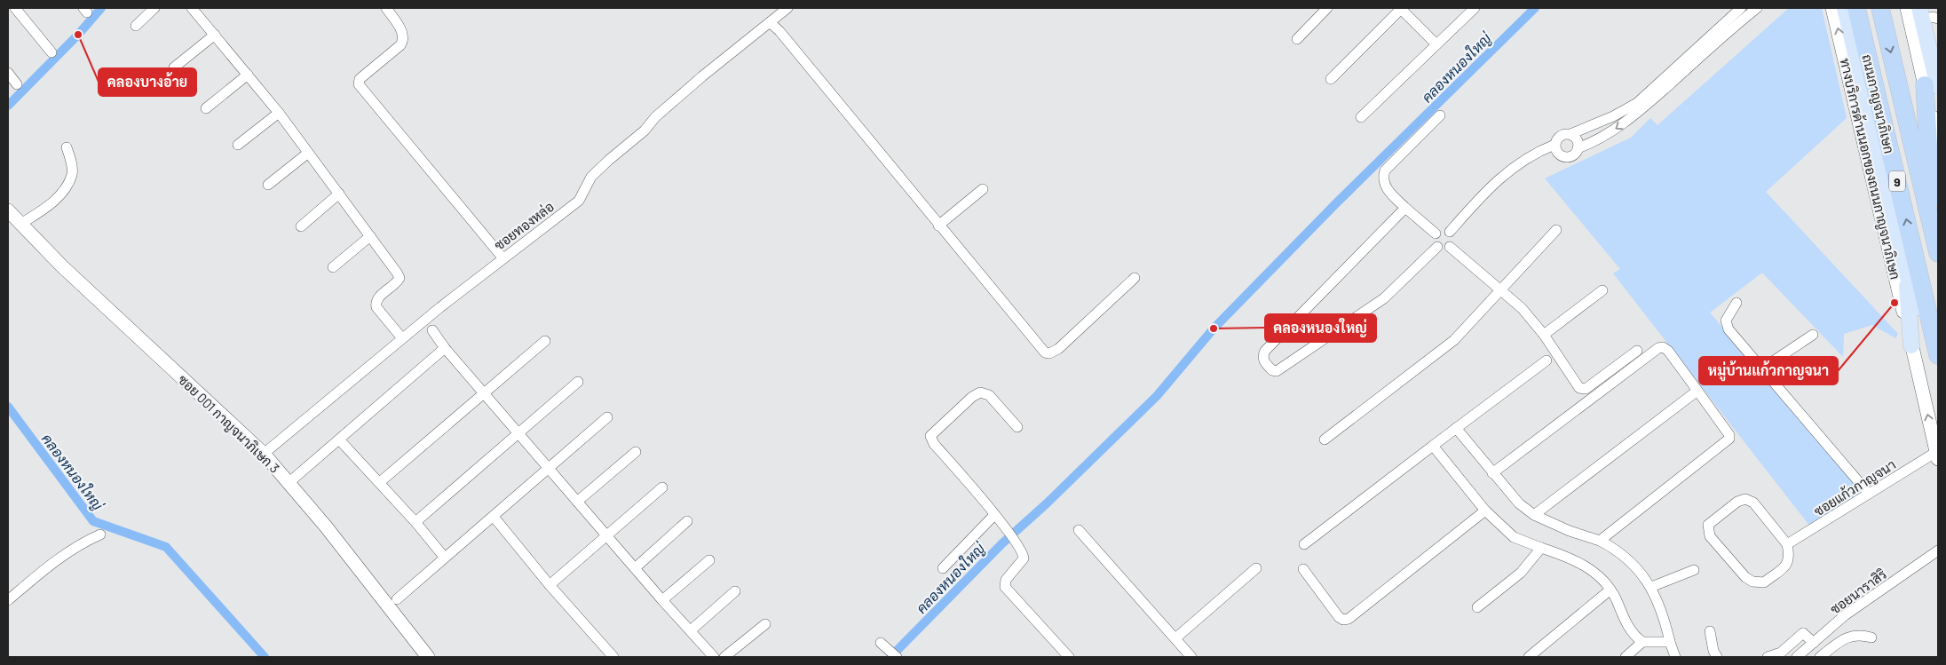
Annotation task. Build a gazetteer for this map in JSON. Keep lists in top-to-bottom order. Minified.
{"streets":{"highway":["ถนนกาญจนาภิเษก","9"],"street":["ทางบริการด้านนอกของถนนกาญจนาภิเษก","ซอยทองหล่อ","ซอย 001 กาญจนาภิเษก 3","ซอยแก้วกาญจนา","ซอยนาราสิริ"]},"crossings":[["ทางบริการด้านนอกของถนนกาญจนาภิเษก","ซอยแก้วกาญจนา"],["ซอยทองหล่อ","ซอย 001 กาญจนาภิเษก 3"]],"water":["คลองหนองใหญ่"],"places":["คลองบางอ้าย","หมู่บ้านแก้วกาญจนา","คลองหนองใหญ่"]}
